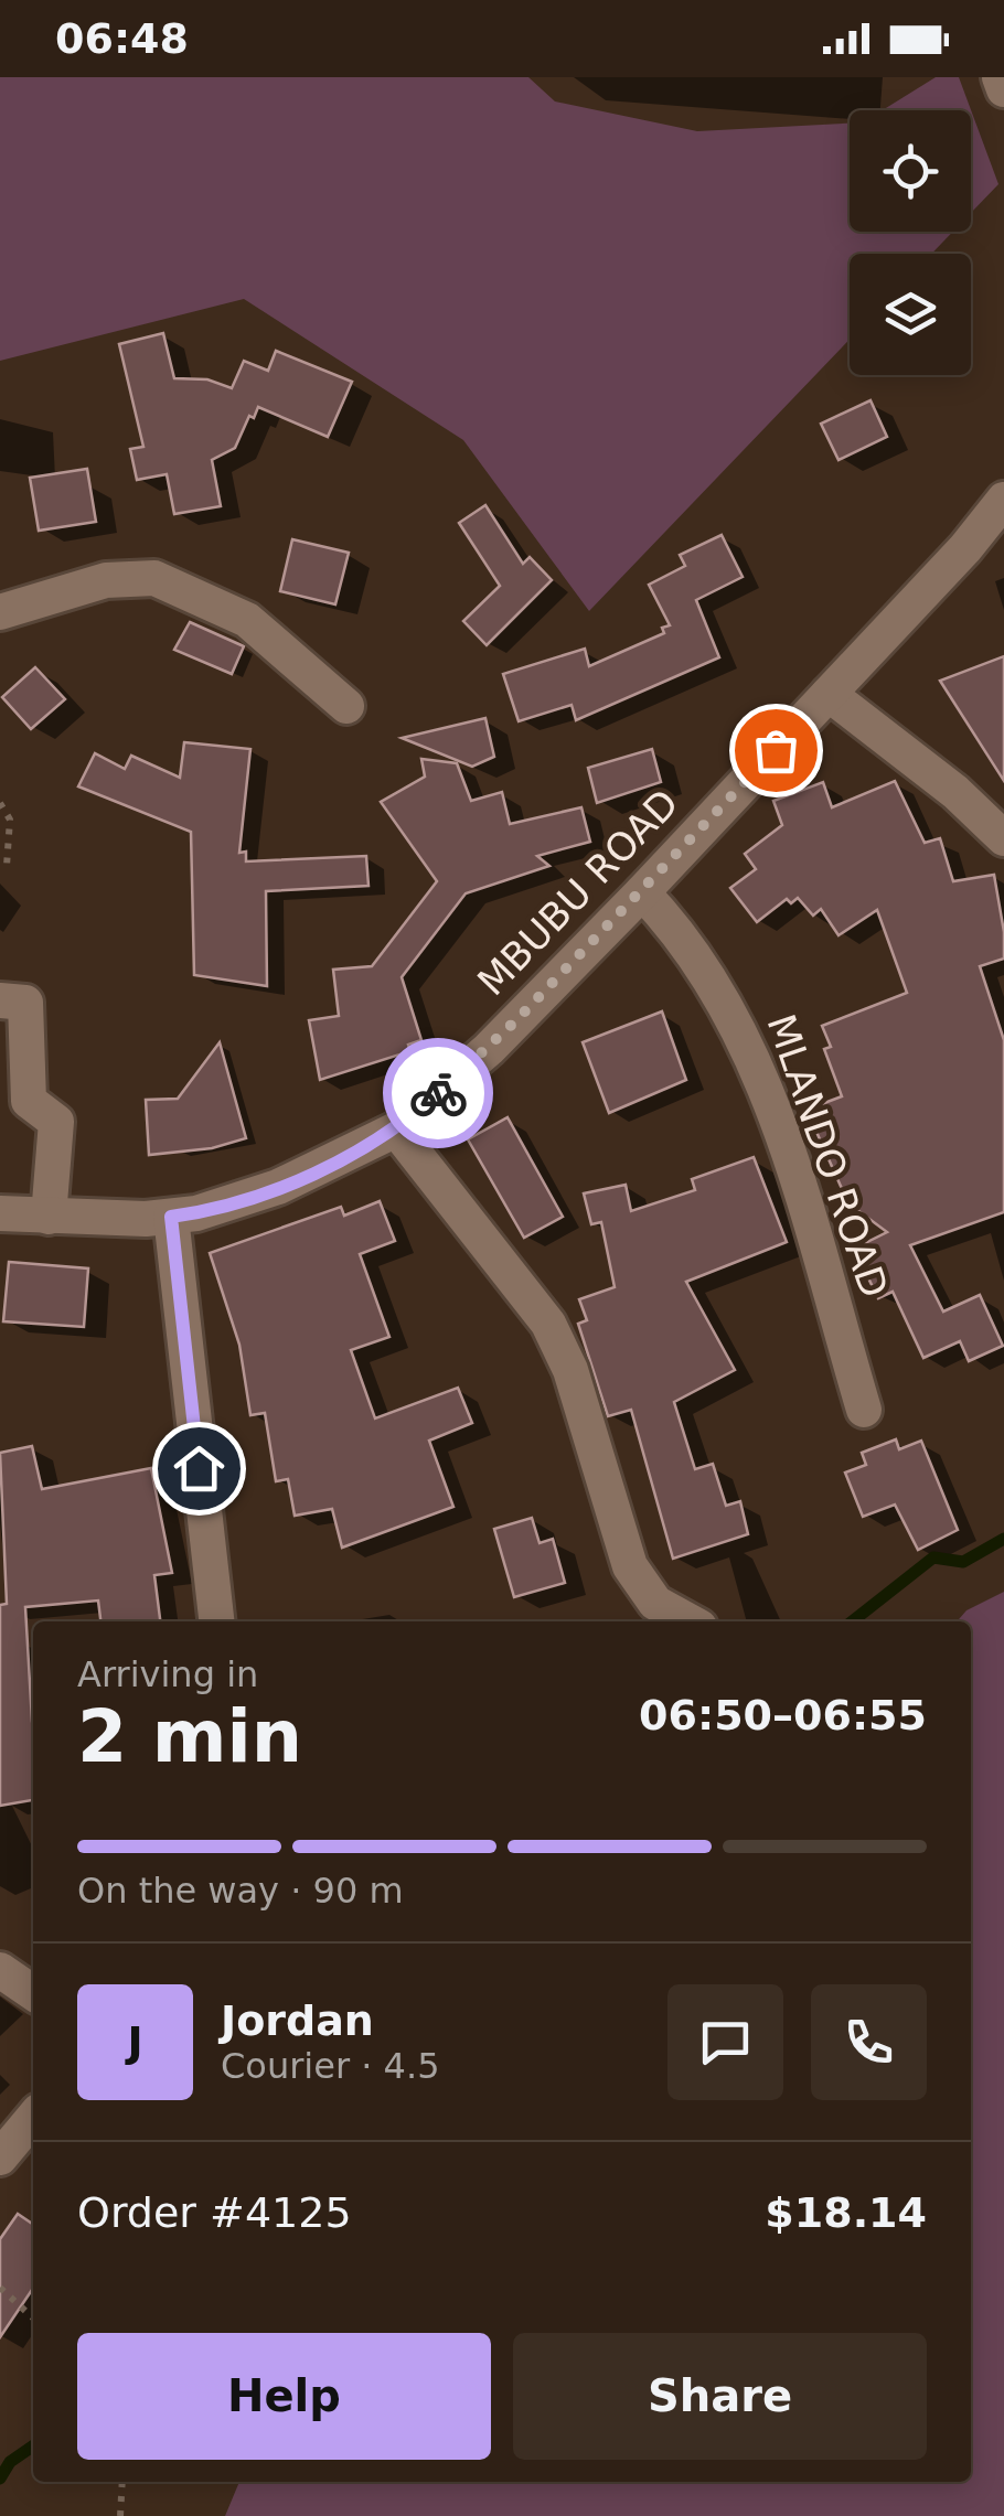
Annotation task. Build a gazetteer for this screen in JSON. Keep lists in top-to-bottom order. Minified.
{"streets":{"street":["MBUBU ROAD","MLANDO ROAD"]},"crossings":[["MBUBU ROAD","MLANDO ROAD"]],"page":{"status":"06:48","heading":["2 min","Arriving in","06:50–06:55"],"panel":["Jordan","Courier · 4.5","Order #4125","$18.14"],"bar":"On the way · 90 m","round":"J","buttons":["Help","Share"]}}
